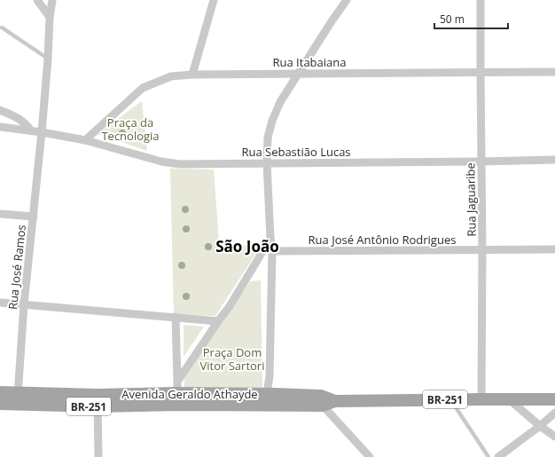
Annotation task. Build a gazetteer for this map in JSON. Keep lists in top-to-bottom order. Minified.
{"streets":{"main road":["Avenida Geraldo Athayde","BR-251"],"street":["Rua Itabaiana","Rua Sebastião Lucas","Rua Jaguaribe","Rua José Antônio Rodrigues","Rua José Ramos"]},"crossings":[["Rua Itabaiana","Rua Sebastião Lucas"],["Rua Itabaiana","Rua Jaguaribe"],["Rua Sebastião Lucas","Rua Jaguaribe"],["Rua Sebastião Lucas","Rua José Ramos"],["Rua Jaguaribe","Rua José Antônio Rodrigues"],["Rua Jaguaribe","Avenida Geraldo Athayde"],["Rua José Ramos","Avenida Geraldo Athayde"]],"districts":["São João"],"parks":["Praça da Tecnologia","Praça Dom Vitor Sartori"],"scale_bar":"50 m"}
